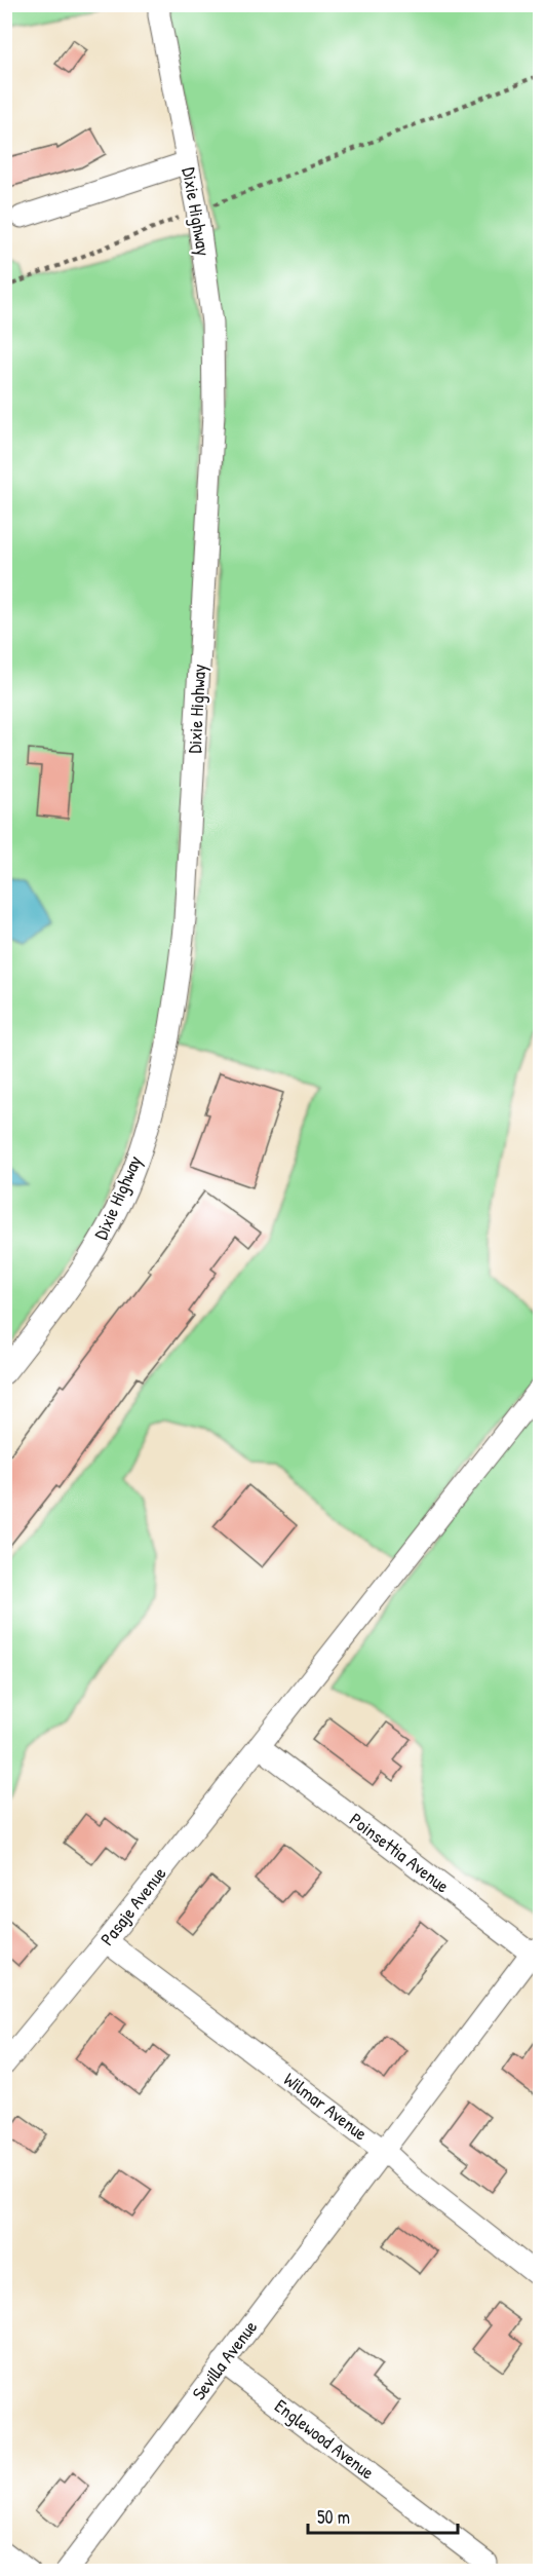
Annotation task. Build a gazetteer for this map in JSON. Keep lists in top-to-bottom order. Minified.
{"streets":{"street":["Dixie Highway","Poinsettia Avenue","Pasaje Avenue","Wilmar Avenue","Sevilla Avenue","Englewood Avenue"]},"crossings":[["Poinsettia Avenue","Pasaje Avenue"],["Pasaje Avenue","Wilmar Avenue"],["Wilmar Avenue","Sevilla Avenue"],["Sevilla Avenue","Englewood Avenue"]],"scale_bar":"50 m"}
